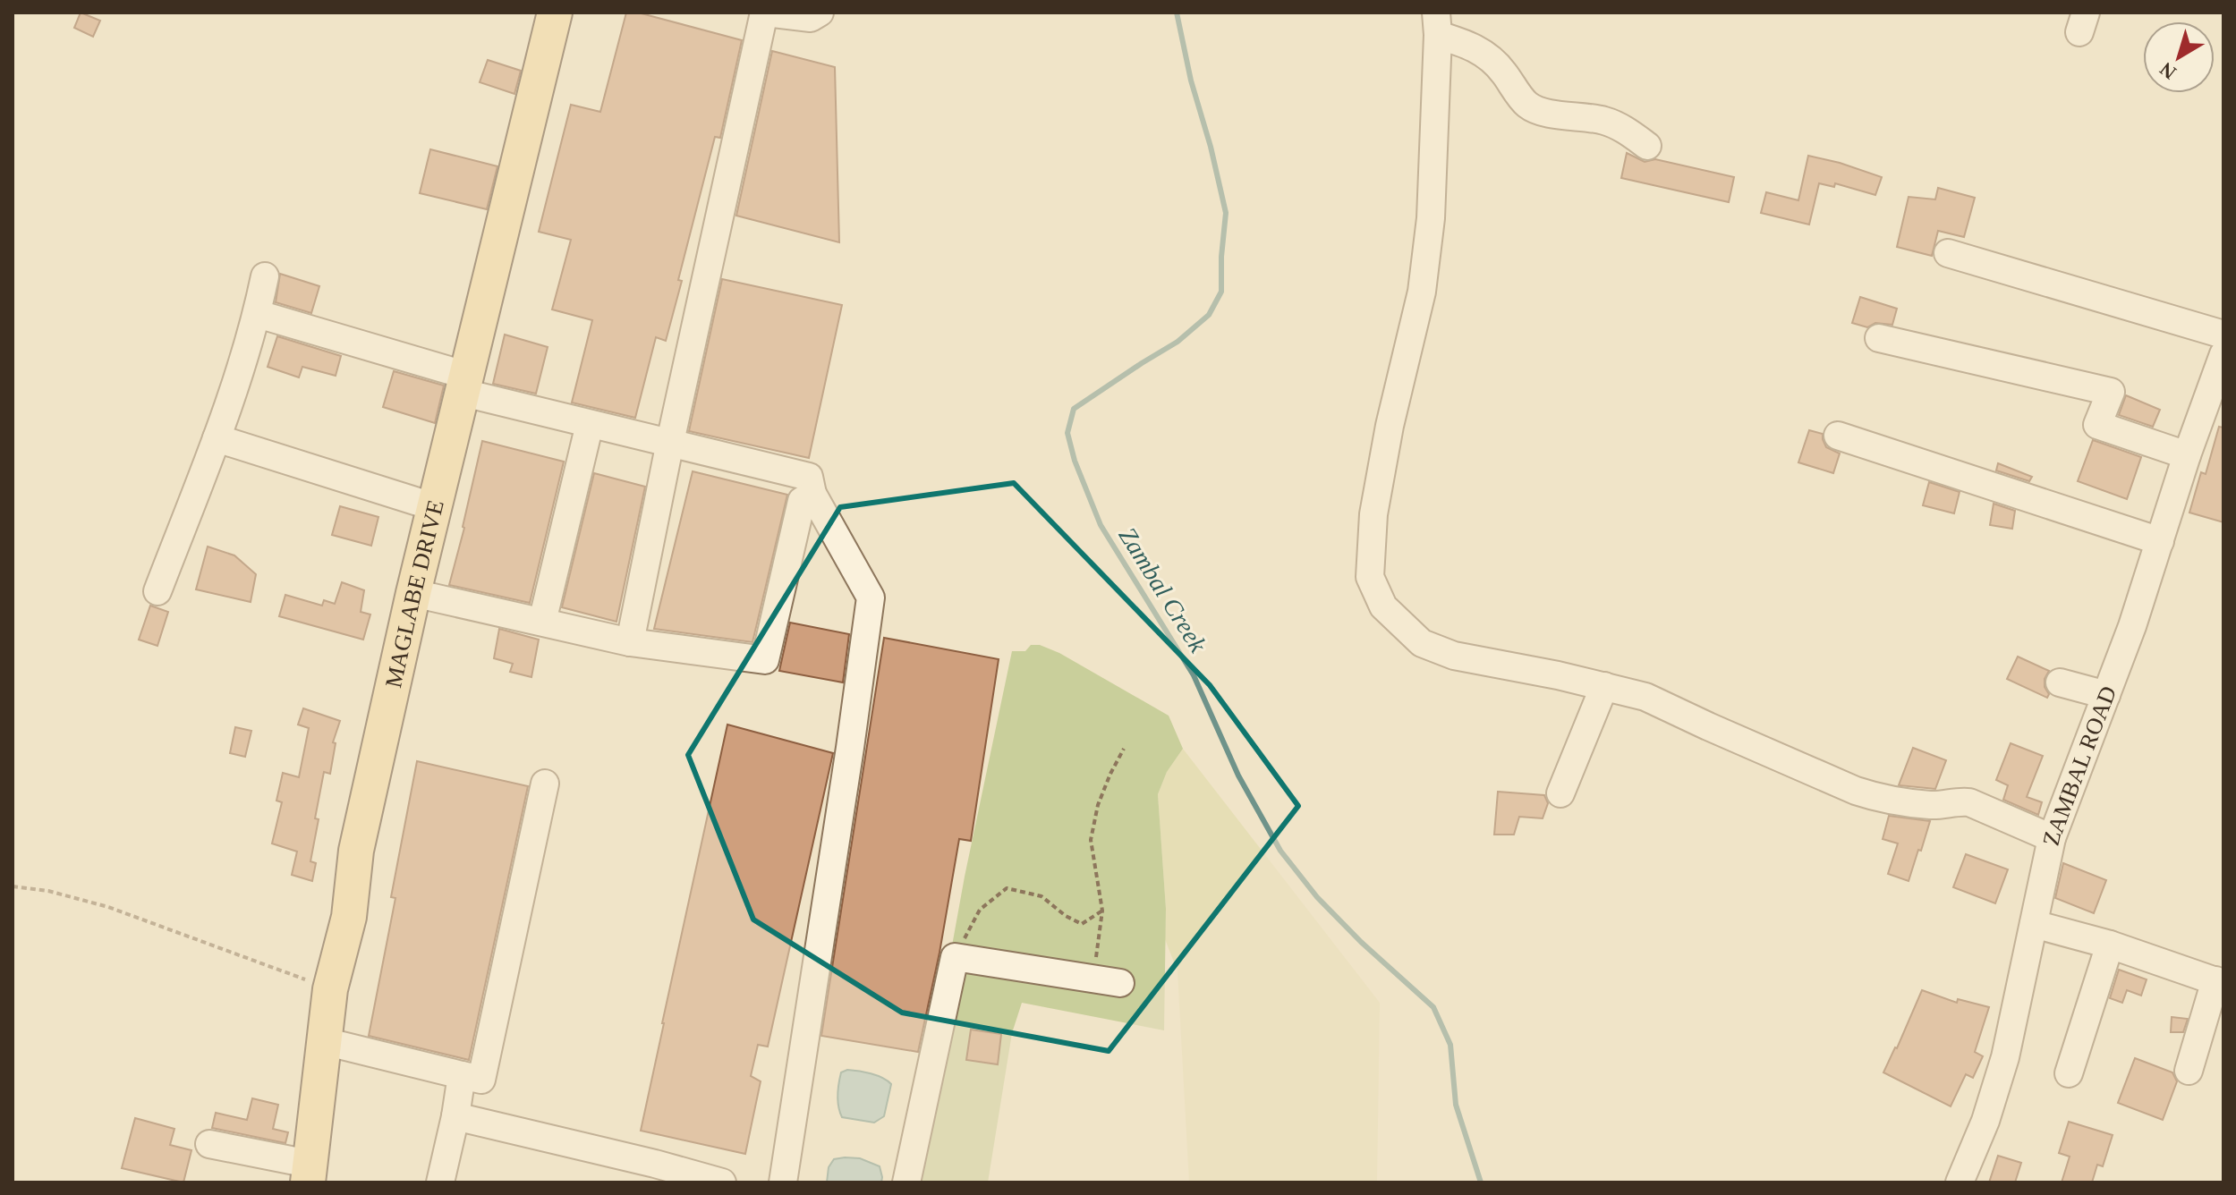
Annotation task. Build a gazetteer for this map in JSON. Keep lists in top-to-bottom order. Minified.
{"streets":{"main road":["MAGLABE DRIVE"],"street":["ZAMBAL ROAD"]},"water":["Zambal Creek"],"north":"bottom left"}
